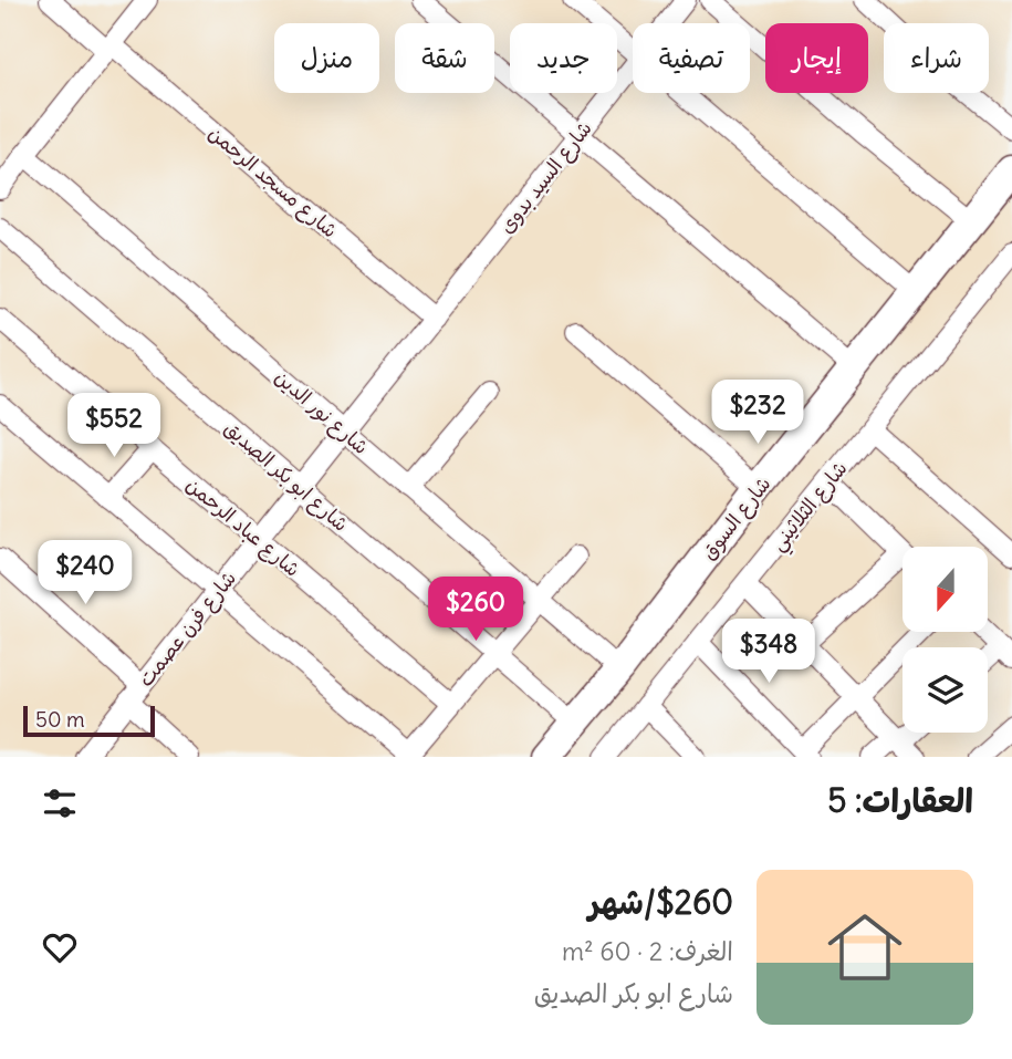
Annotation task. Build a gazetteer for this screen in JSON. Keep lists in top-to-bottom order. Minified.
{"streets":{"street":["شارع السيد بدوى","شارع مسجد الرحمن","شارع نور الدين","شارع ابو بكر الصديق","شارع الثلاثيني","شارع السوق","شارع عباد الرحمن","شارع فرن عصمت"]},"crossings":[["شارع السيد بدوى","شارع مسجد الرحمن"],["شارع السيد بدوى","شارع فرن عصمت"],["شارع مسجد الرحمن","شارع فرن عصمت"],["شارع نور الدين","شارع السوق"],["شارع نور الدين","شارع فرن عصمت"],["شارع ابو بكر الصديق","شارع السوق"],["شارع ابو بكر الصديق","شارع فرن عصمت"],["شارع عباد الرحمن","شارع فرن عصمت"]],"scale_bar":"50 m","north":"bottom","page":{"chip":["شراء","إيجار","تصفية","جديد","شقة","منزل"],"price":["$232","$552","$240","$260","$348"],"scale":"50 m","heading":"العقارات: 5","list":[{"name":"$260/شهر","note":"الغرف: 2 · 60 m² · شارع ابو بكر الصديق"}]}}
